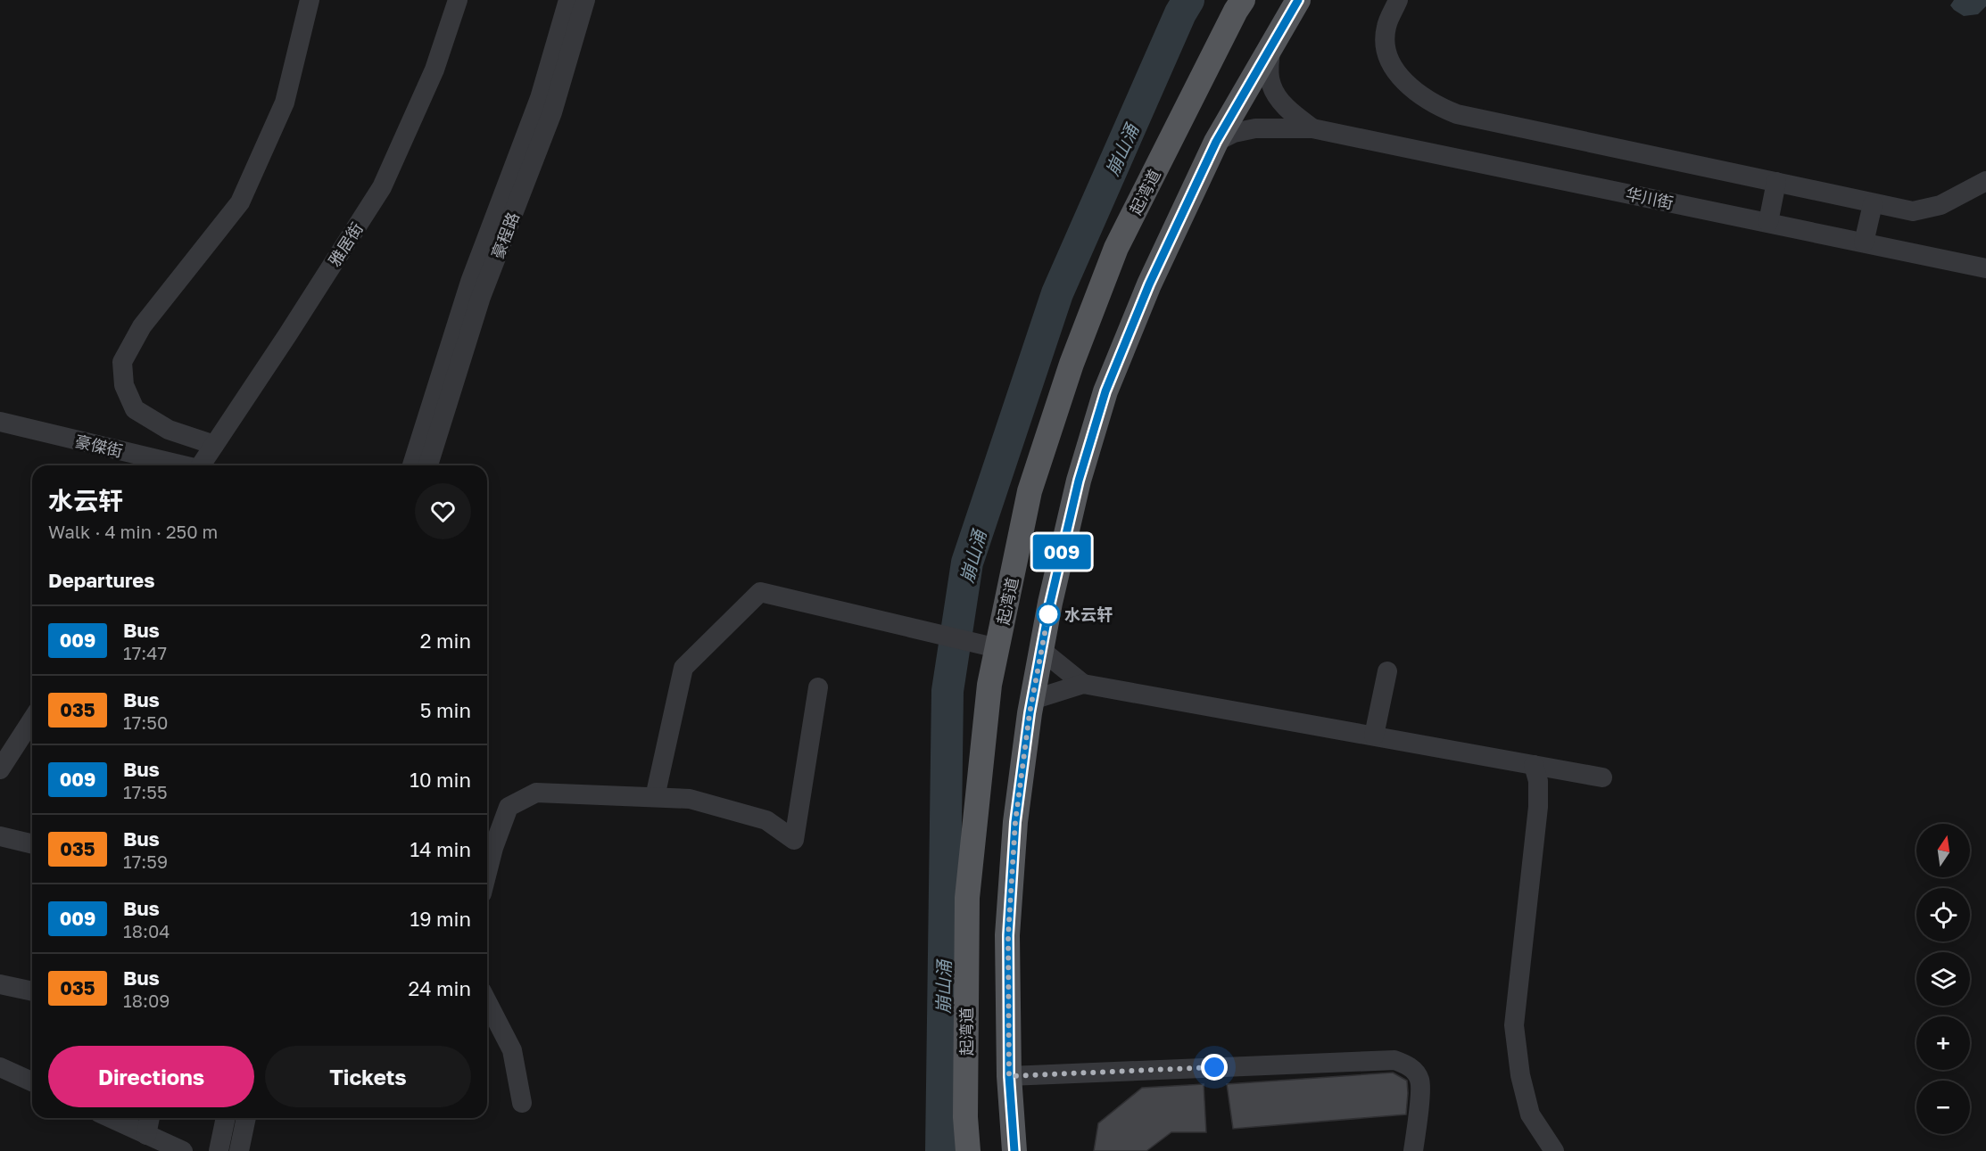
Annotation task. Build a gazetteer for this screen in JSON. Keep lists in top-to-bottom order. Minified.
{"streets":{"main road":["起湾道"],"street":["华川街","豪程路","雅居街","豪傑街"]},"water":["崩山涌"],"places":["水云轩"],"lines":["bus line 009"],"north":"top","page":{"on_map":"009","heading":[["水云轩","Walk · 4 min · 250 m"],"Departures"],"list":[{"mark":"009","name":"Bus","note":"17:47","value":"2 min"},{"mark":"035","name":"Bus","note":"17:50","value":"5 min"},{"mark":"009","name":"Bus","note":"17:55","value":"10 min"},{"mark":"035","name":"Bus","note":"17:59","value":"14 min"},{"mark":"009","name":"Bus","note":"18:04","value":"19 min"},{"mark":"035","name":"Bus","note":"18:09","value":"24 min"}],"map_buttons":["+","−"],"buttons":["Directions","Tickets"]}}
